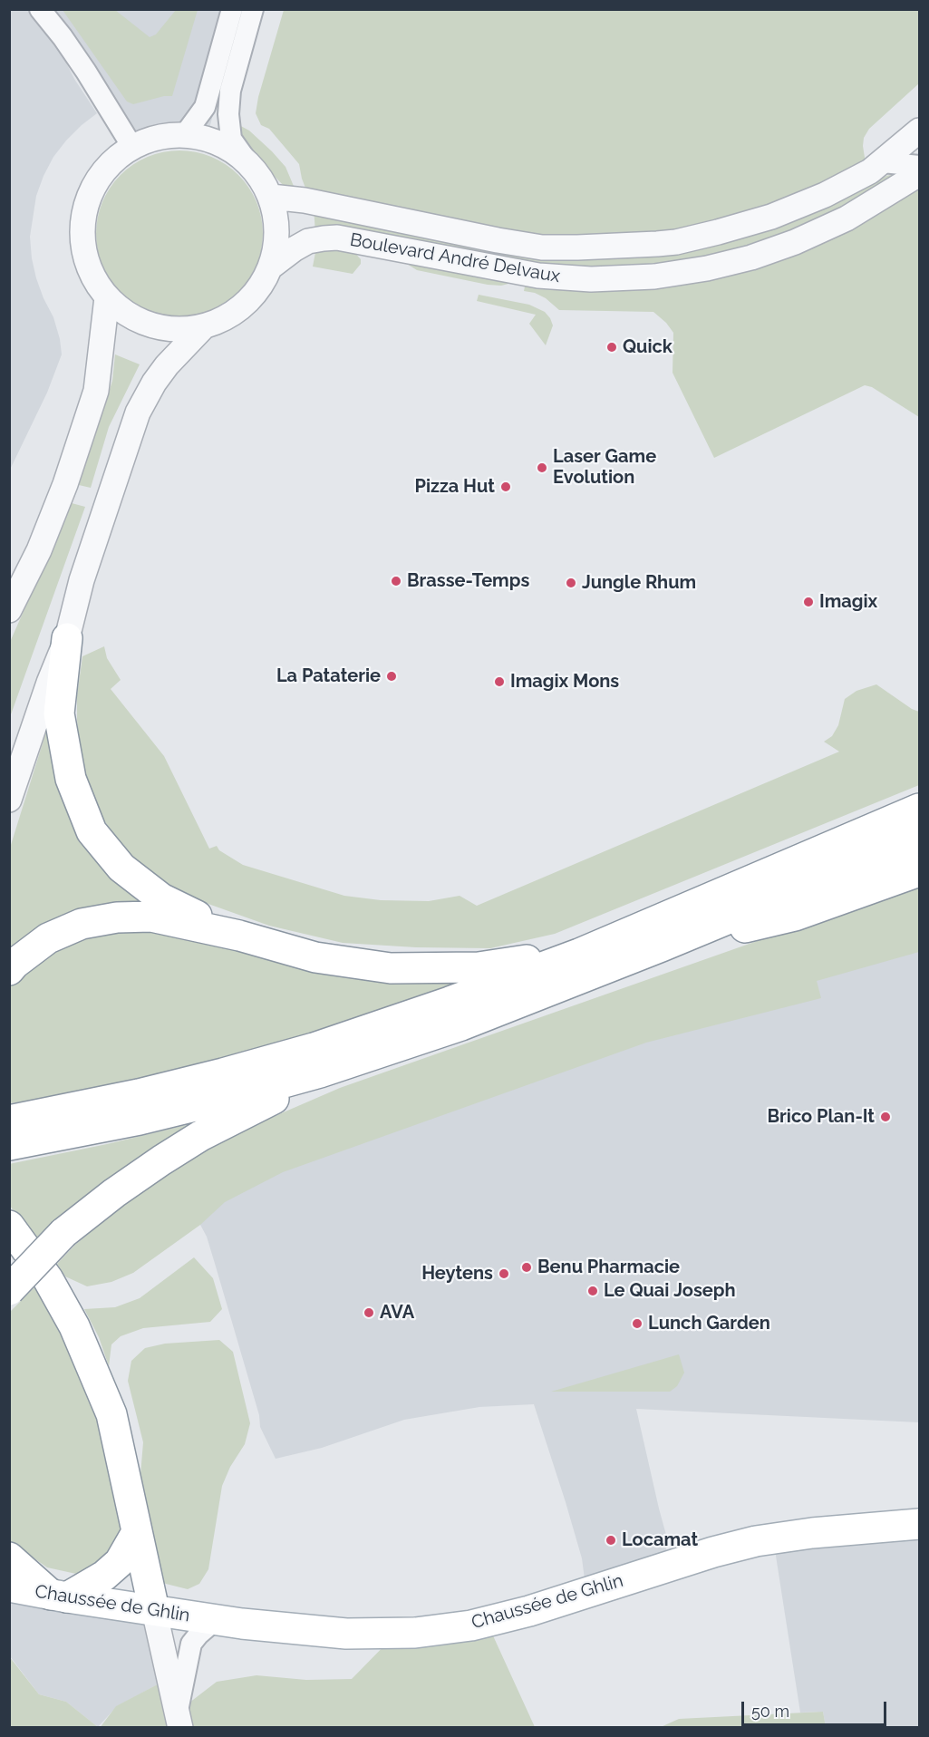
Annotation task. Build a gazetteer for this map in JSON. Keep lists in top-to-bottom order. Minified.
{"streets":{"main road":["Chaussée de Ghlin"],"street":["Boulevard André Delvaux"]},"places":["Quick","Laser Game Evolution","Pizza Hut","Brasse-Temps","Jungle Rhum","Imagix","La Pataterie","Imagix Mons","Brico Plan-It","Benu Pharmacie","Heytens","Le Quai Joseph","AVA","Lunch Garden","Locamat"],"scale_bar":"50 m"}
